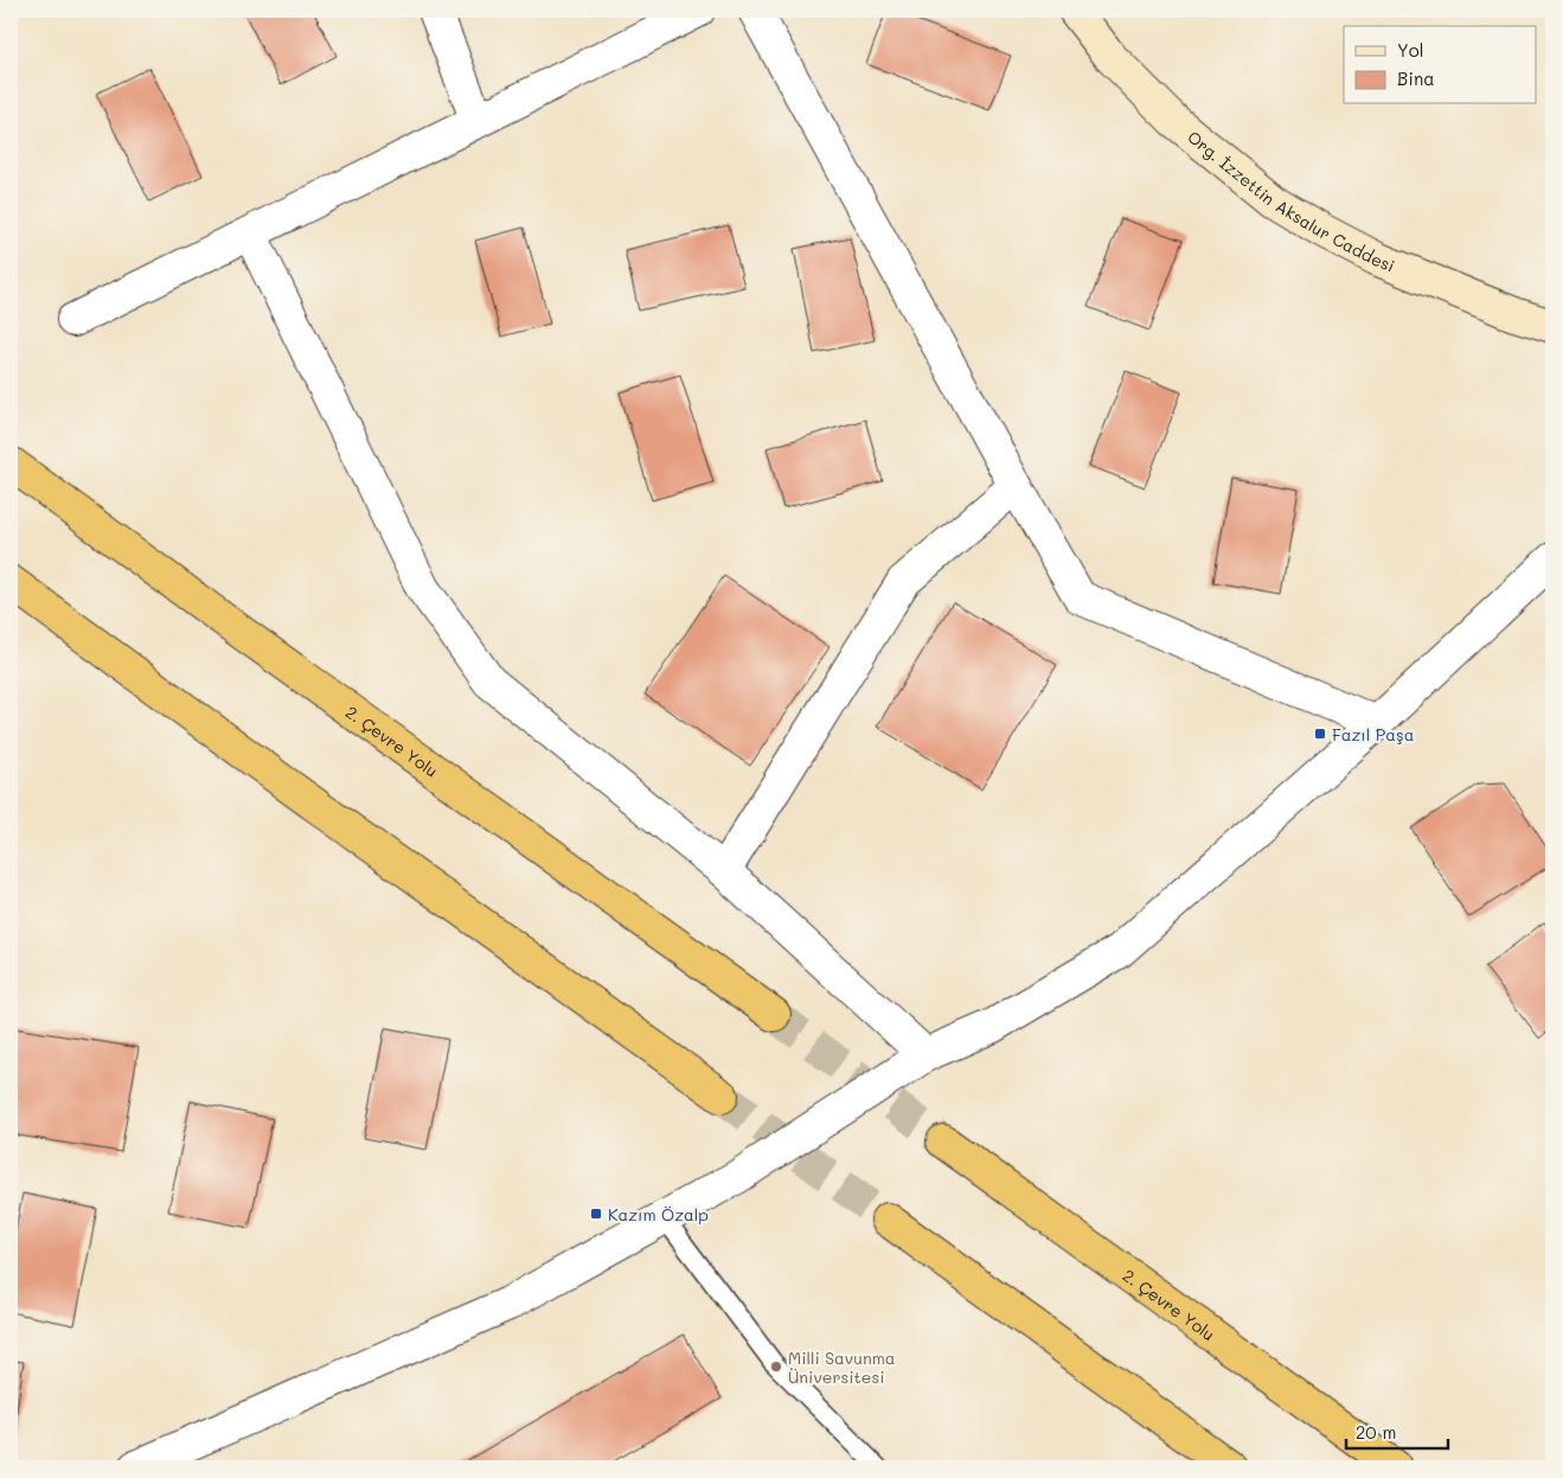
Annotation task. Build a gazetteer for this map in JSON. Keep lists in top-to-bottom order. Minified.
{"streets":{"highway":["2. Çevre Yolu"],"main road":["Org. İzzettin Aksalur Caddesi"]},"places":{"transit":["Fazıl Paşa","Kazım Özalp"],"other":["Milli Savunma Üniversitesi"]},"legend":["Yol","Bina"],"scale_bar":"20 m"}
